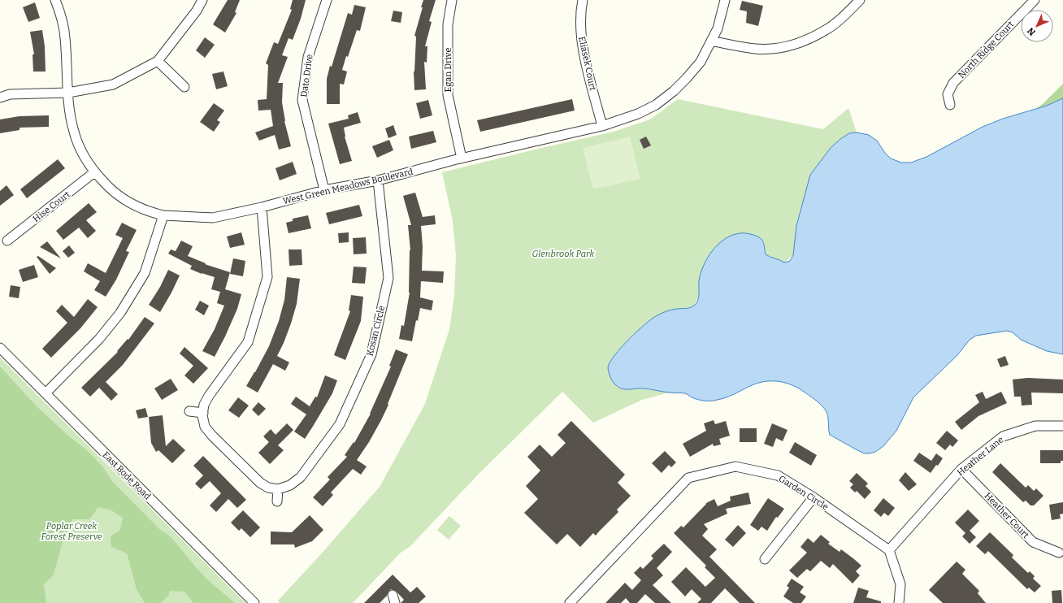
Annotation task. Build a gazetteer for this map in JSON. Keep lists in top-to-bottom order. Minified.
{"streets":{"street":["North Ridge Court","Eliasek Court","Egan Drive","Dato Drive","West Green Meadows Boulevard","Hise Court","Kosan Circle","Heather Lane","East Bode Road","Garden Circle","Heather Court"]},"crossings":[["Eliasek Court","West Green Meadows Boulevard"],["Egan Drive","West Green Meadows Boulevard"],["Dato Drive","West Green Meadows Boulevard"],["West Green Meadows Boulevard","Hise Court"],["West Green Meadows Boulevard","Kosan Circle"],["Heather Lane","Garden Circle"],["Heather Lane","Heather Court"]],"parks":["Glenbrook Park","Poplar Creek Forest Preserve"],"north":"bottom left"}
